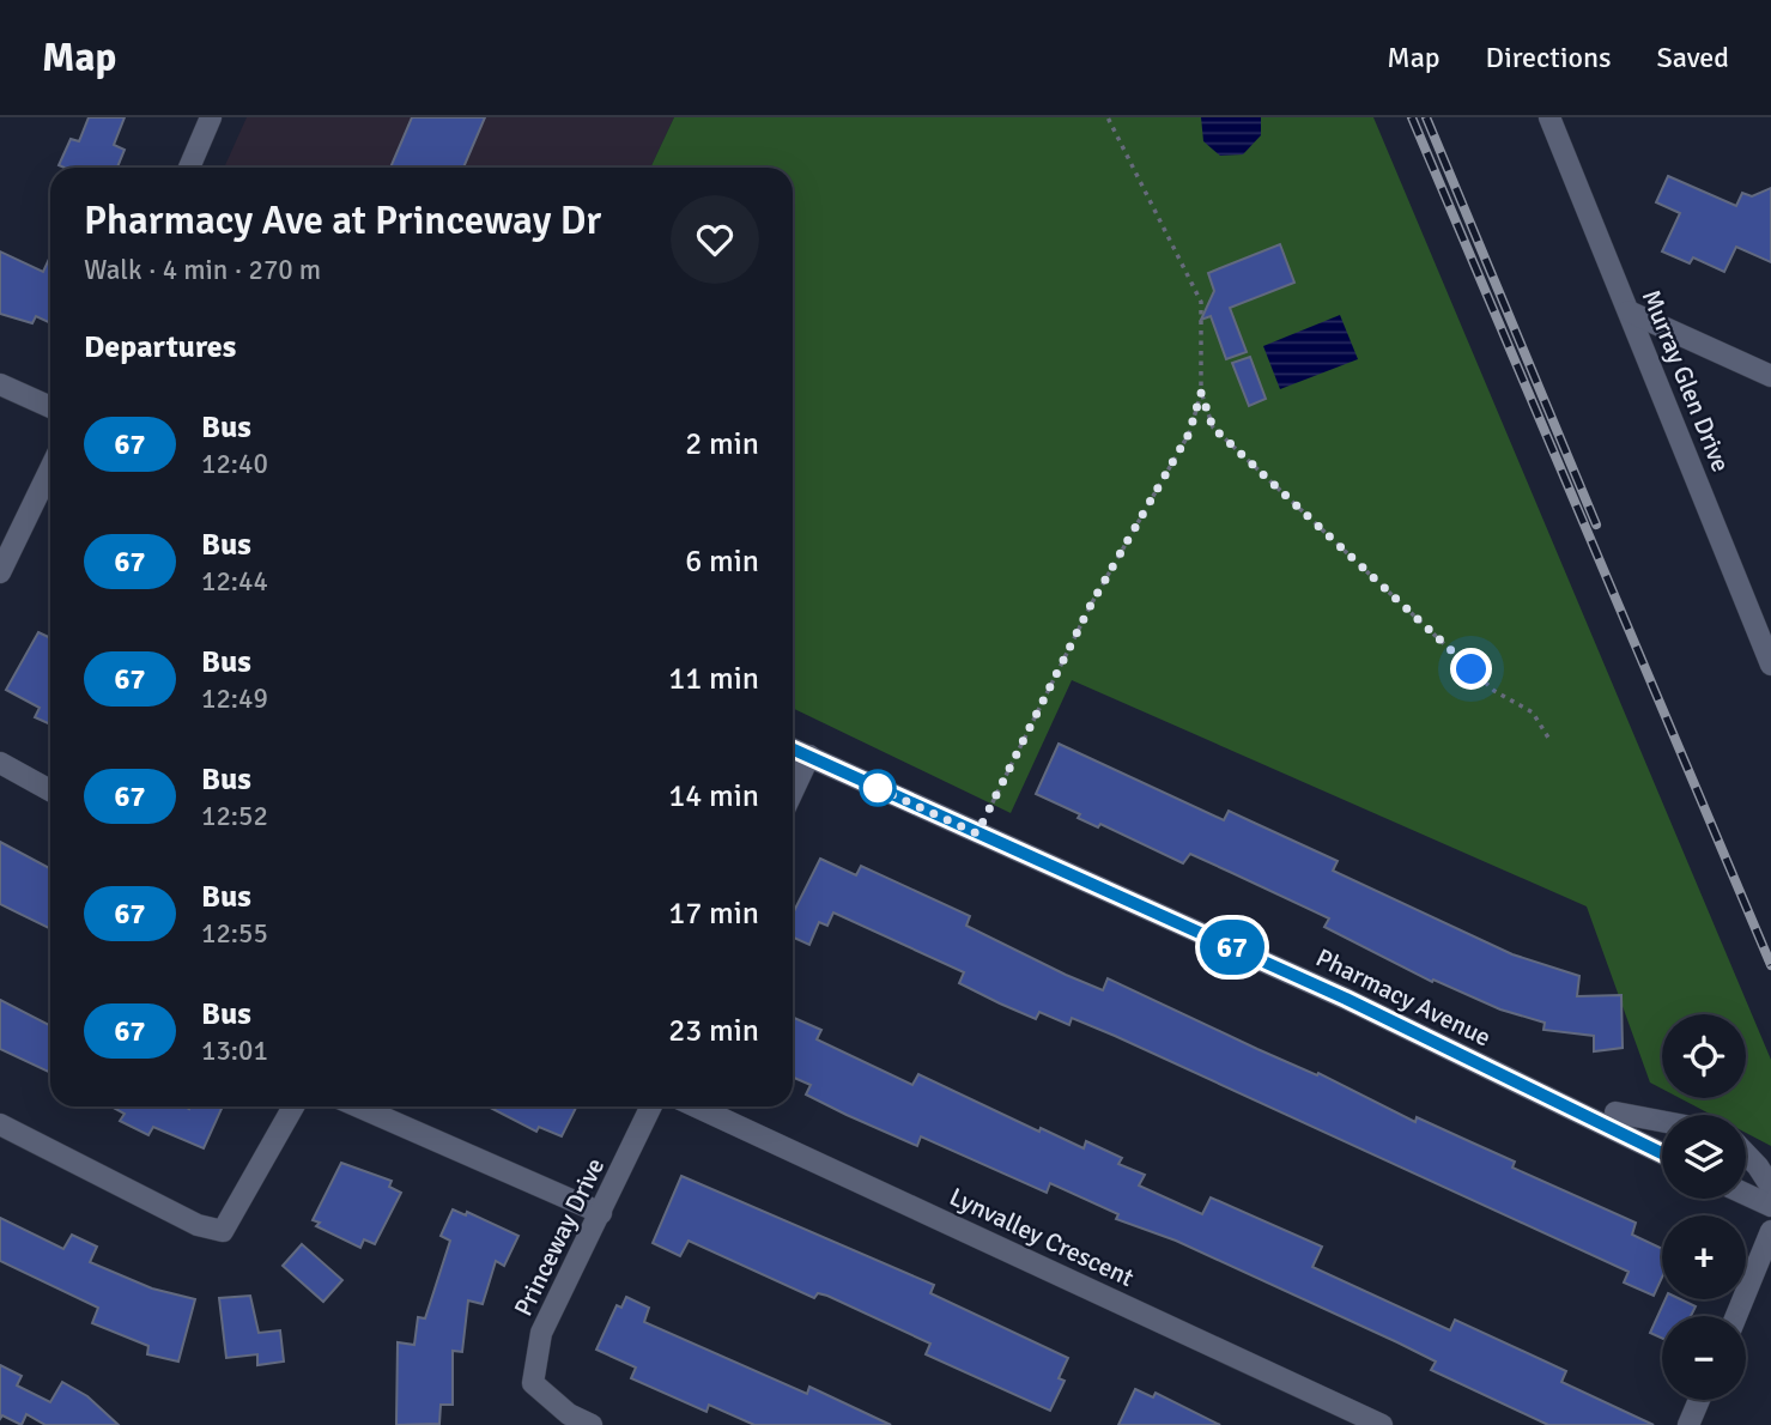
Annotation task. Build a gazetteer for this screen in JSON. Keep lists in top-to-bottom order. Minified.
{"streets":{"street":["Murray Glen Drive","Pharmacy Avenue","Princeway Drive","Lynvalley Crescent"]},"lines":["bus line 67"],"page":{"header":"Map","nav":["Map","Directions","Saved"],"on_map":"67","heading":[["Pharmacy Ave at Princeway Dr","Walk · 4 min · 270 m"],"Departures"],"list":[{"mark":"67","name":"Bus","note":"12:40","value":"2 min"},{"mark":"67","name":"Bus","note":"12:44","value":"6 min"},{"mark":"67","name":"Bus","note":"12:49","value":"11 min"},{"mark":"67","name":"Bus","note":"12:52","value":"14 min"},{"mark":"67","name":"Bus","note":"12:55","value":"17 min"},{"mark":"67","name":"Bus","note":"13:01","value":"23 min"}],"map_buttons":["+","−"]}}
